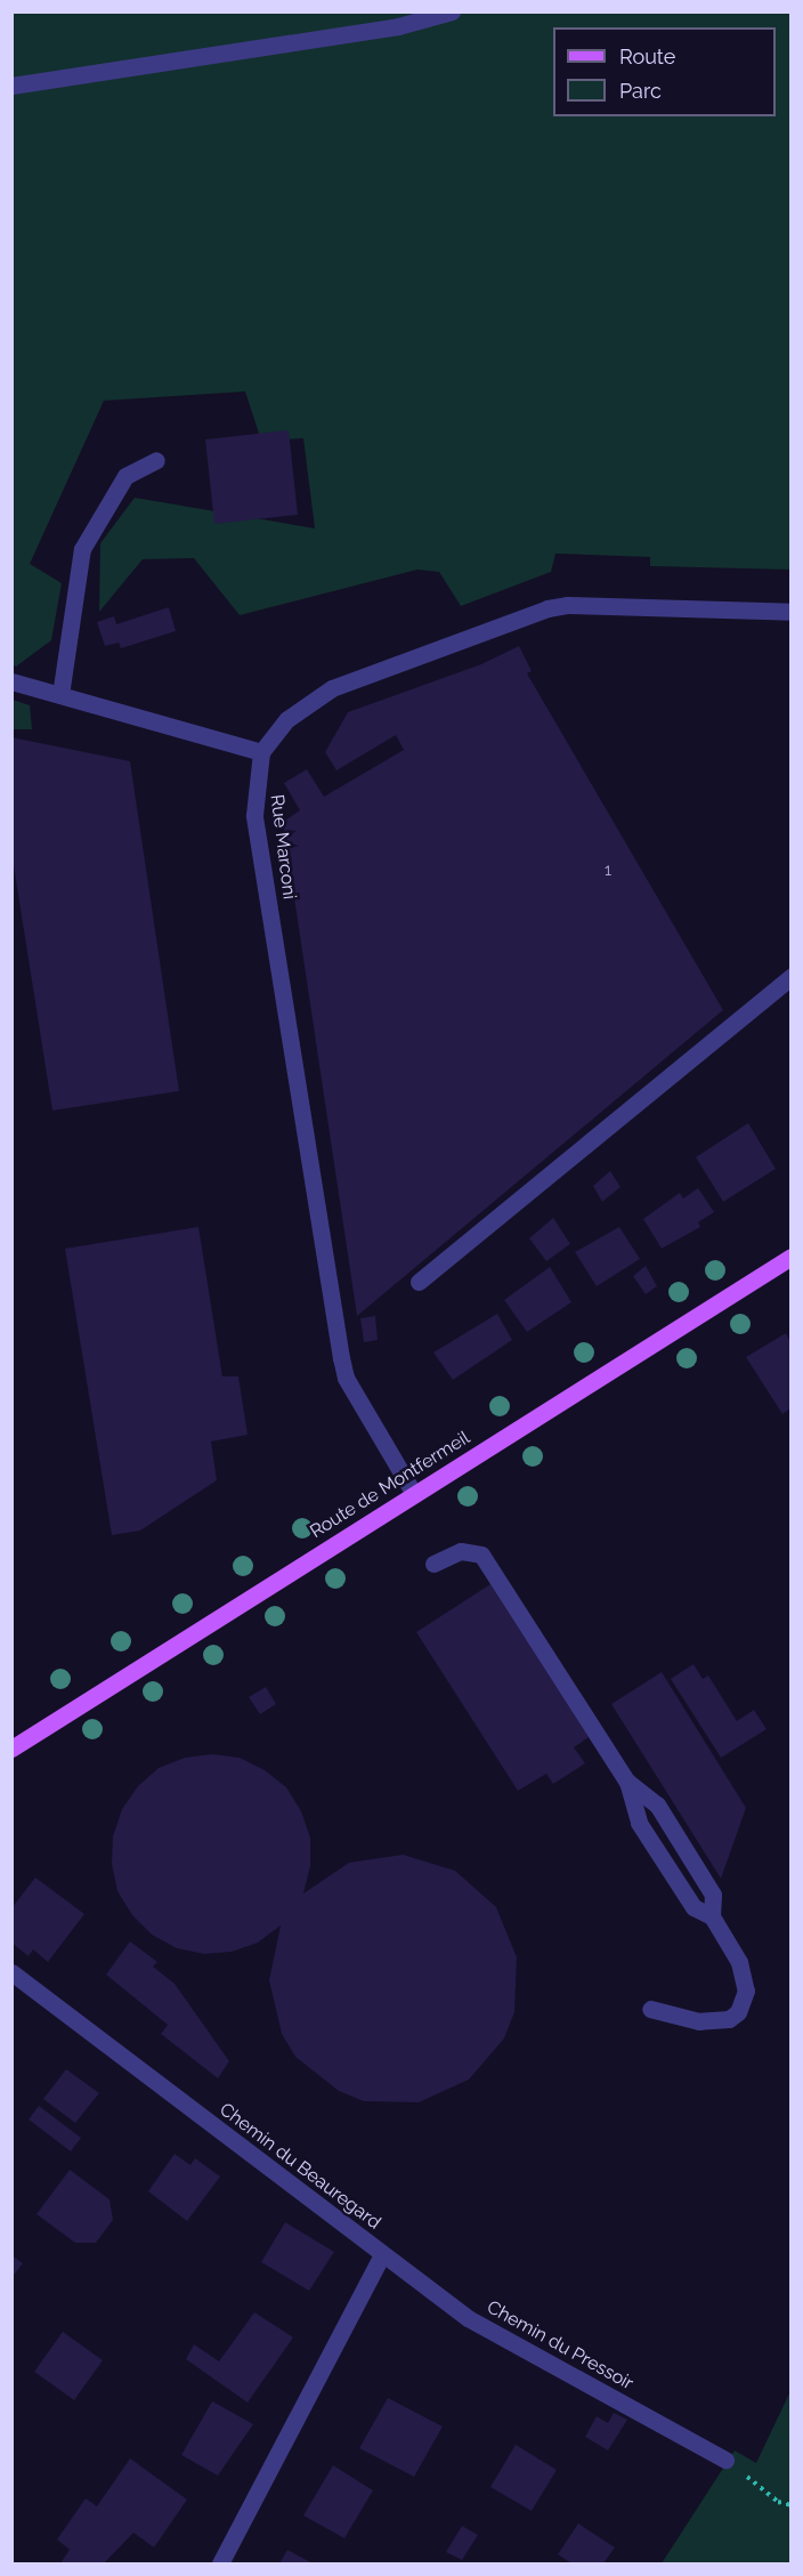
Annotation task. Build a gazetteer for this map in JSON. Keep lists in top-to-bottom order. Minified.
{"streets":{"main road":["Route de Montfermeil"],"street":["Rue Marconi","Chemin du Beauregard","Chemin du Pressoir"]},"crossings":[["Rue Marconi","Route de Montfermeil"],["Chemin du Beauregard","Chemin du Pressoir"]],"house_numbers":["1"],"legend":["Route","Parc"]}
